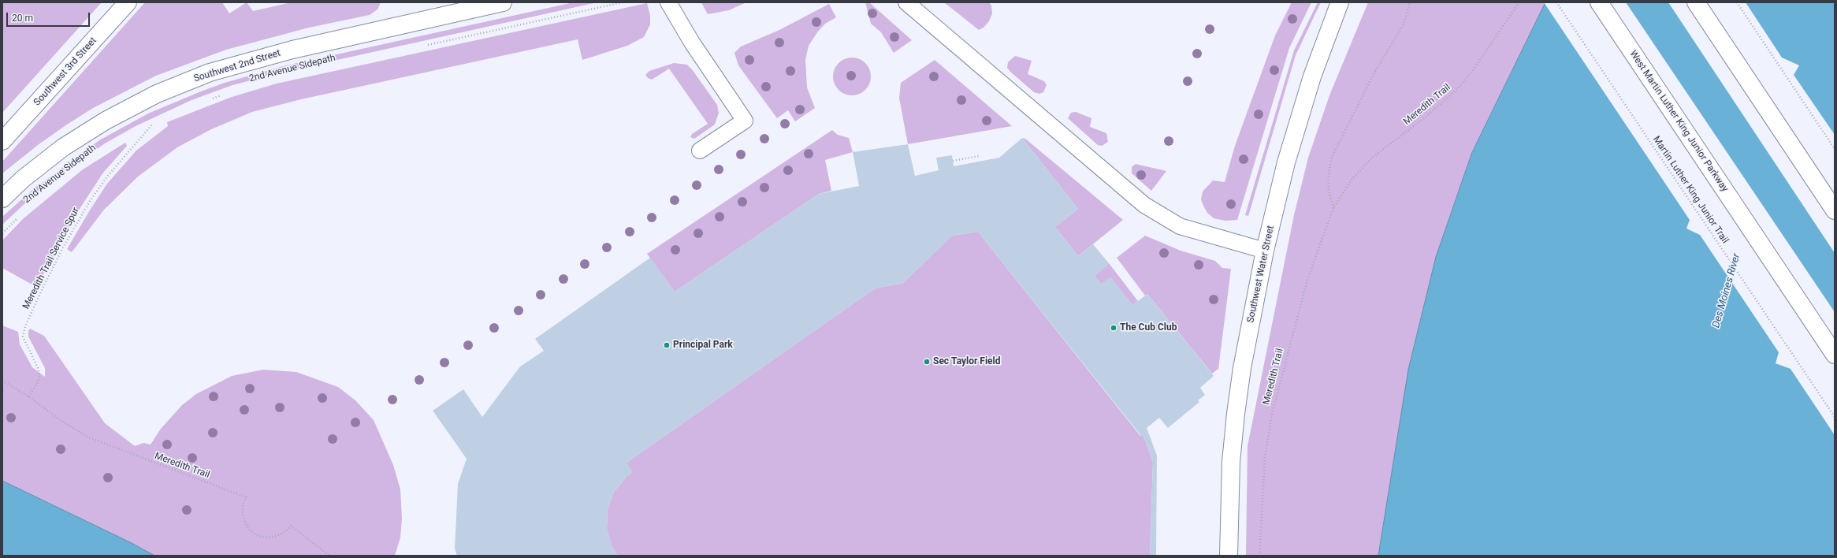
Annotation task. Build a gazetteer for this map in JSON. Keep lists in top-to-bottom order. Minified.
{"streets":{"main road":["Southwest 2nd Street","Southwest 3rd Street","West Martin Luther King Junior Parkway","Southwest Water Street"],"path":["2nd Avenue Sidepath","Meredith Trail","Martin Luther King Junior Trail","Meredith Trail Service Spur"]},"crossings":[["Meredith Trail","Meredith Trail Service Spur"]],"water":["Des Moines River"],"places":["The Cub Club","Principal Park","Sec Taylor Field"],"scale_bar":"20 m"}
